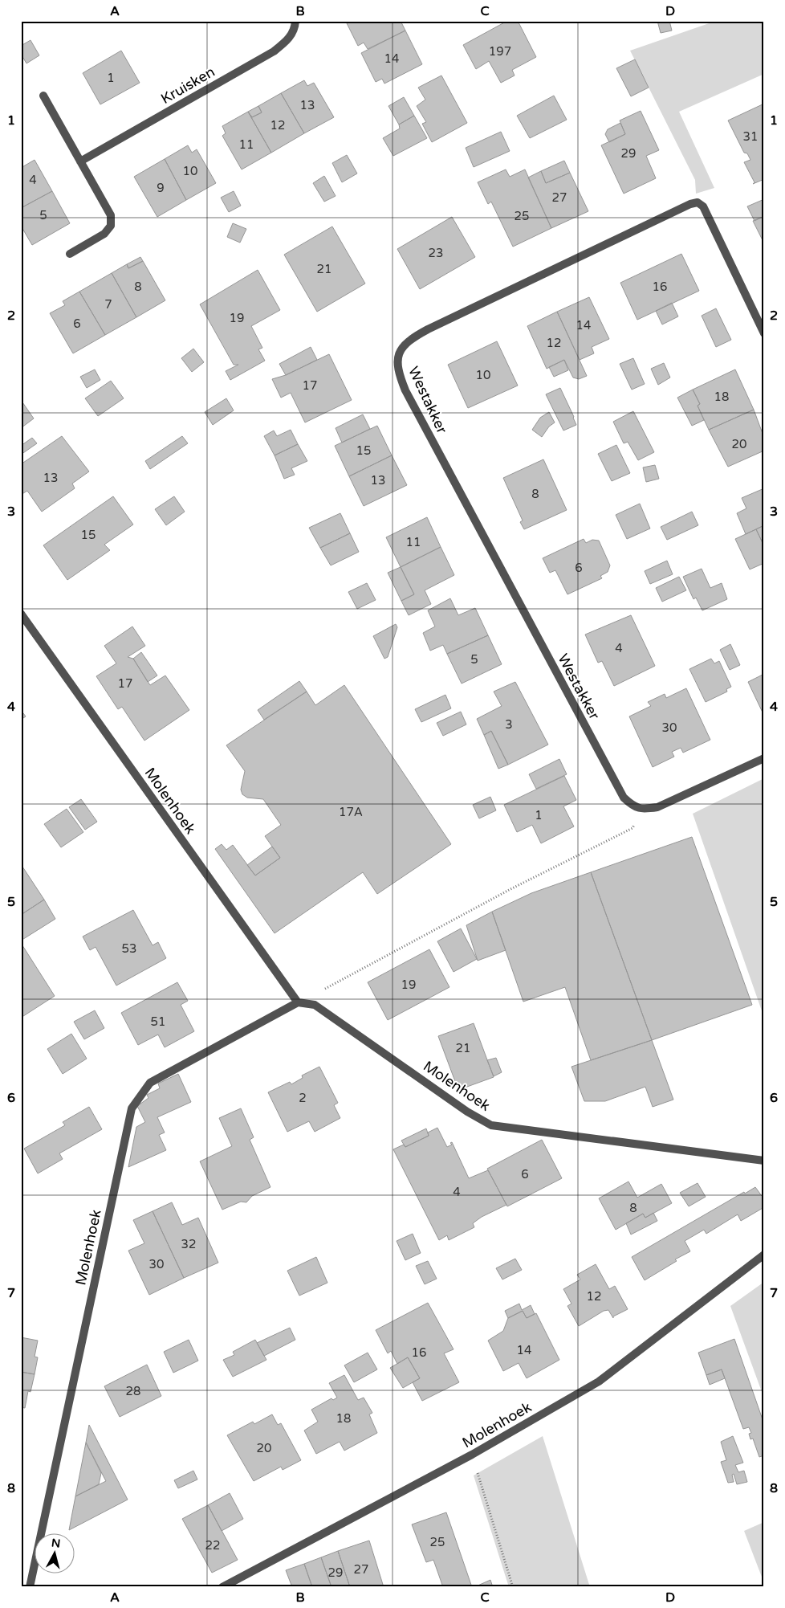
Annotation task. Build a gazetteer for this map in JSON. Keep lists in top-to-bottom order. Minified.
{"streets":{"street":["Kruisken","Westakker","Molenhoek"]},"house_numbers":["197","14","1","13","12","31","11","29","10","4","9","27","5","25","23","21","8","16","7","19","6","14","12","10","17","18","20","15","13","13","8","15","11","6","4","5","17","3","30","17A","1","53","19","51","21","2","6","4","8","32","30","12","14","16","28","18","20","25","22","27","29"],"north":"top","grid":{"columns":["A","B","C","D"],"rows":["1","2","3","4","5","6","7","8"]}}
